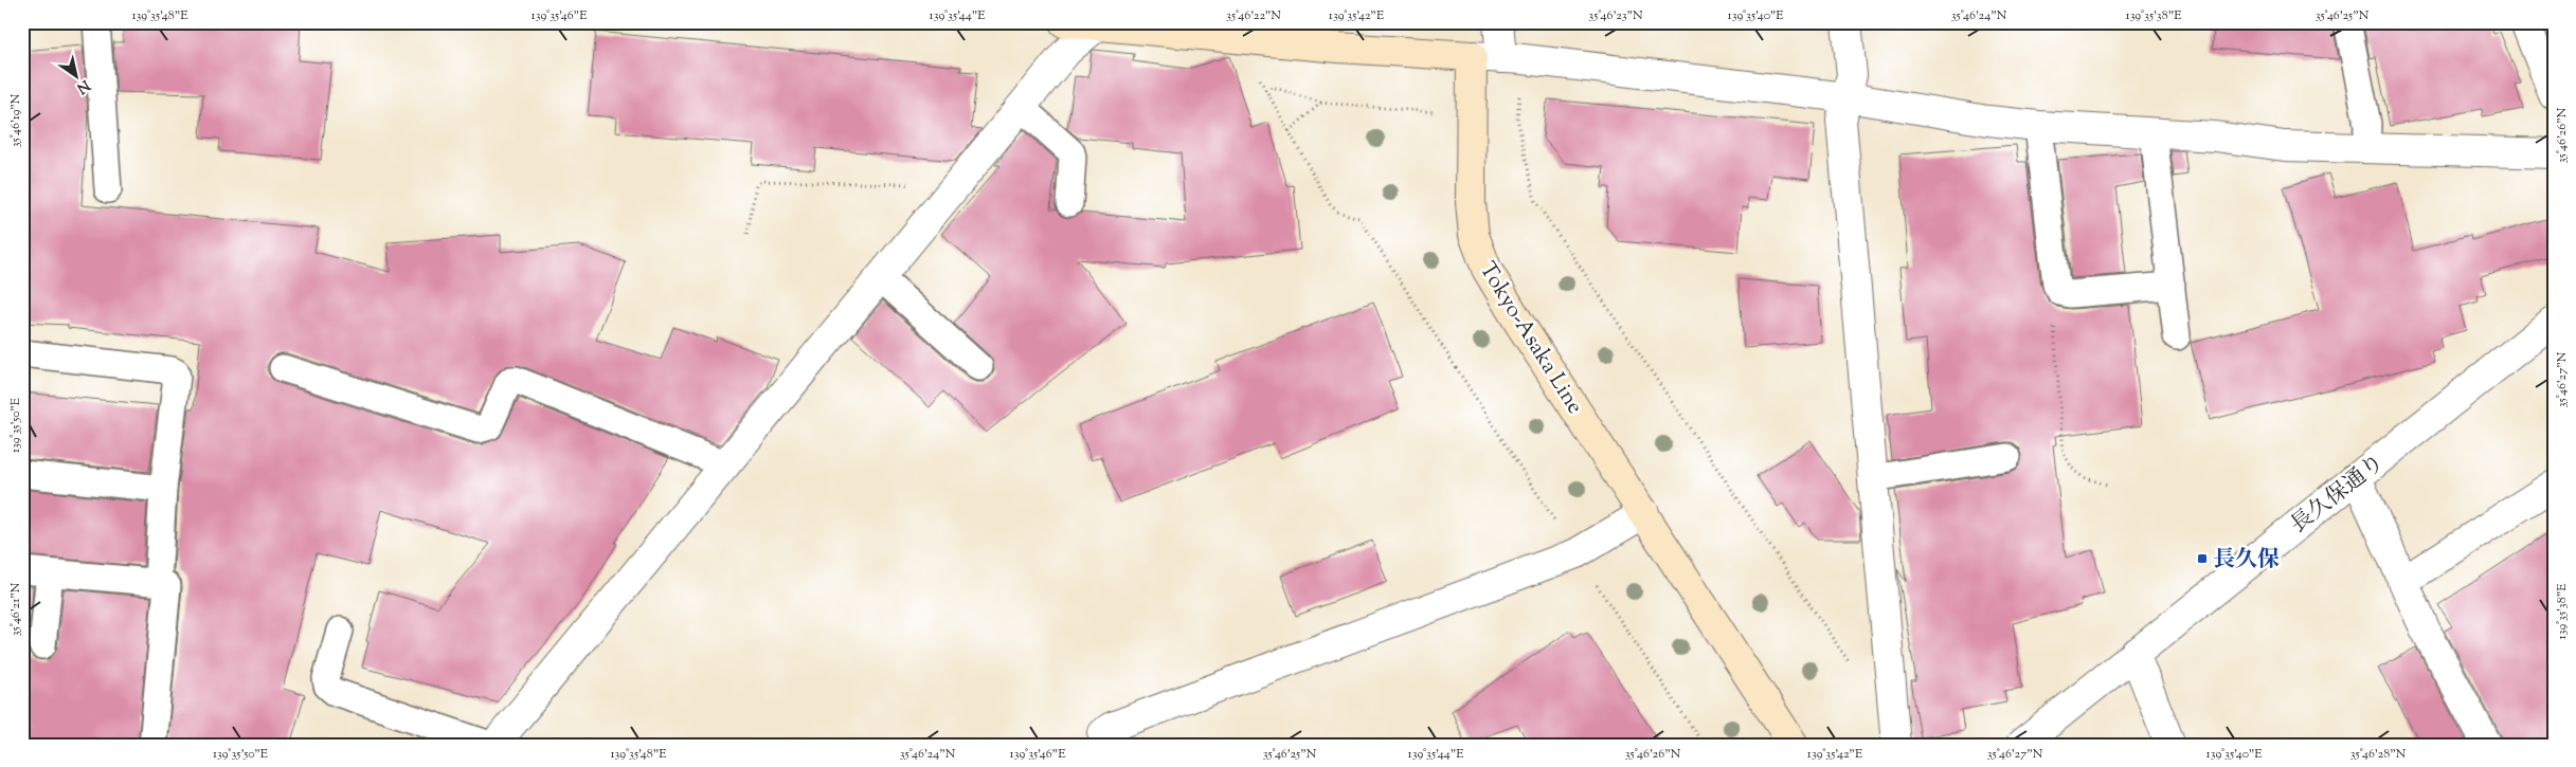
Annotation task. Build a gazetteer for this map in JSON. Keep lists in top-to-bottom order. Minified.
{"streets":{"main road":["Tokyo-Asaka Line"],"street":["長久保通り"]},"places":{"transit":["長久保"]},"north":"bottom right","coordinates":["139°35'48\"E","139°35'46\"E","139°35'44\"E","35°46'22\"N","139°35'42\"E","35°46'23\"N","139°35'40\"E","35°46'24\"N","139°35'38\"E","35°46'25\"N","35°46'19\"N","35°46'26\"N","35°46'27\"N","139°35'50\"E","35°46'21\"N","35°46'28\"N"]}
